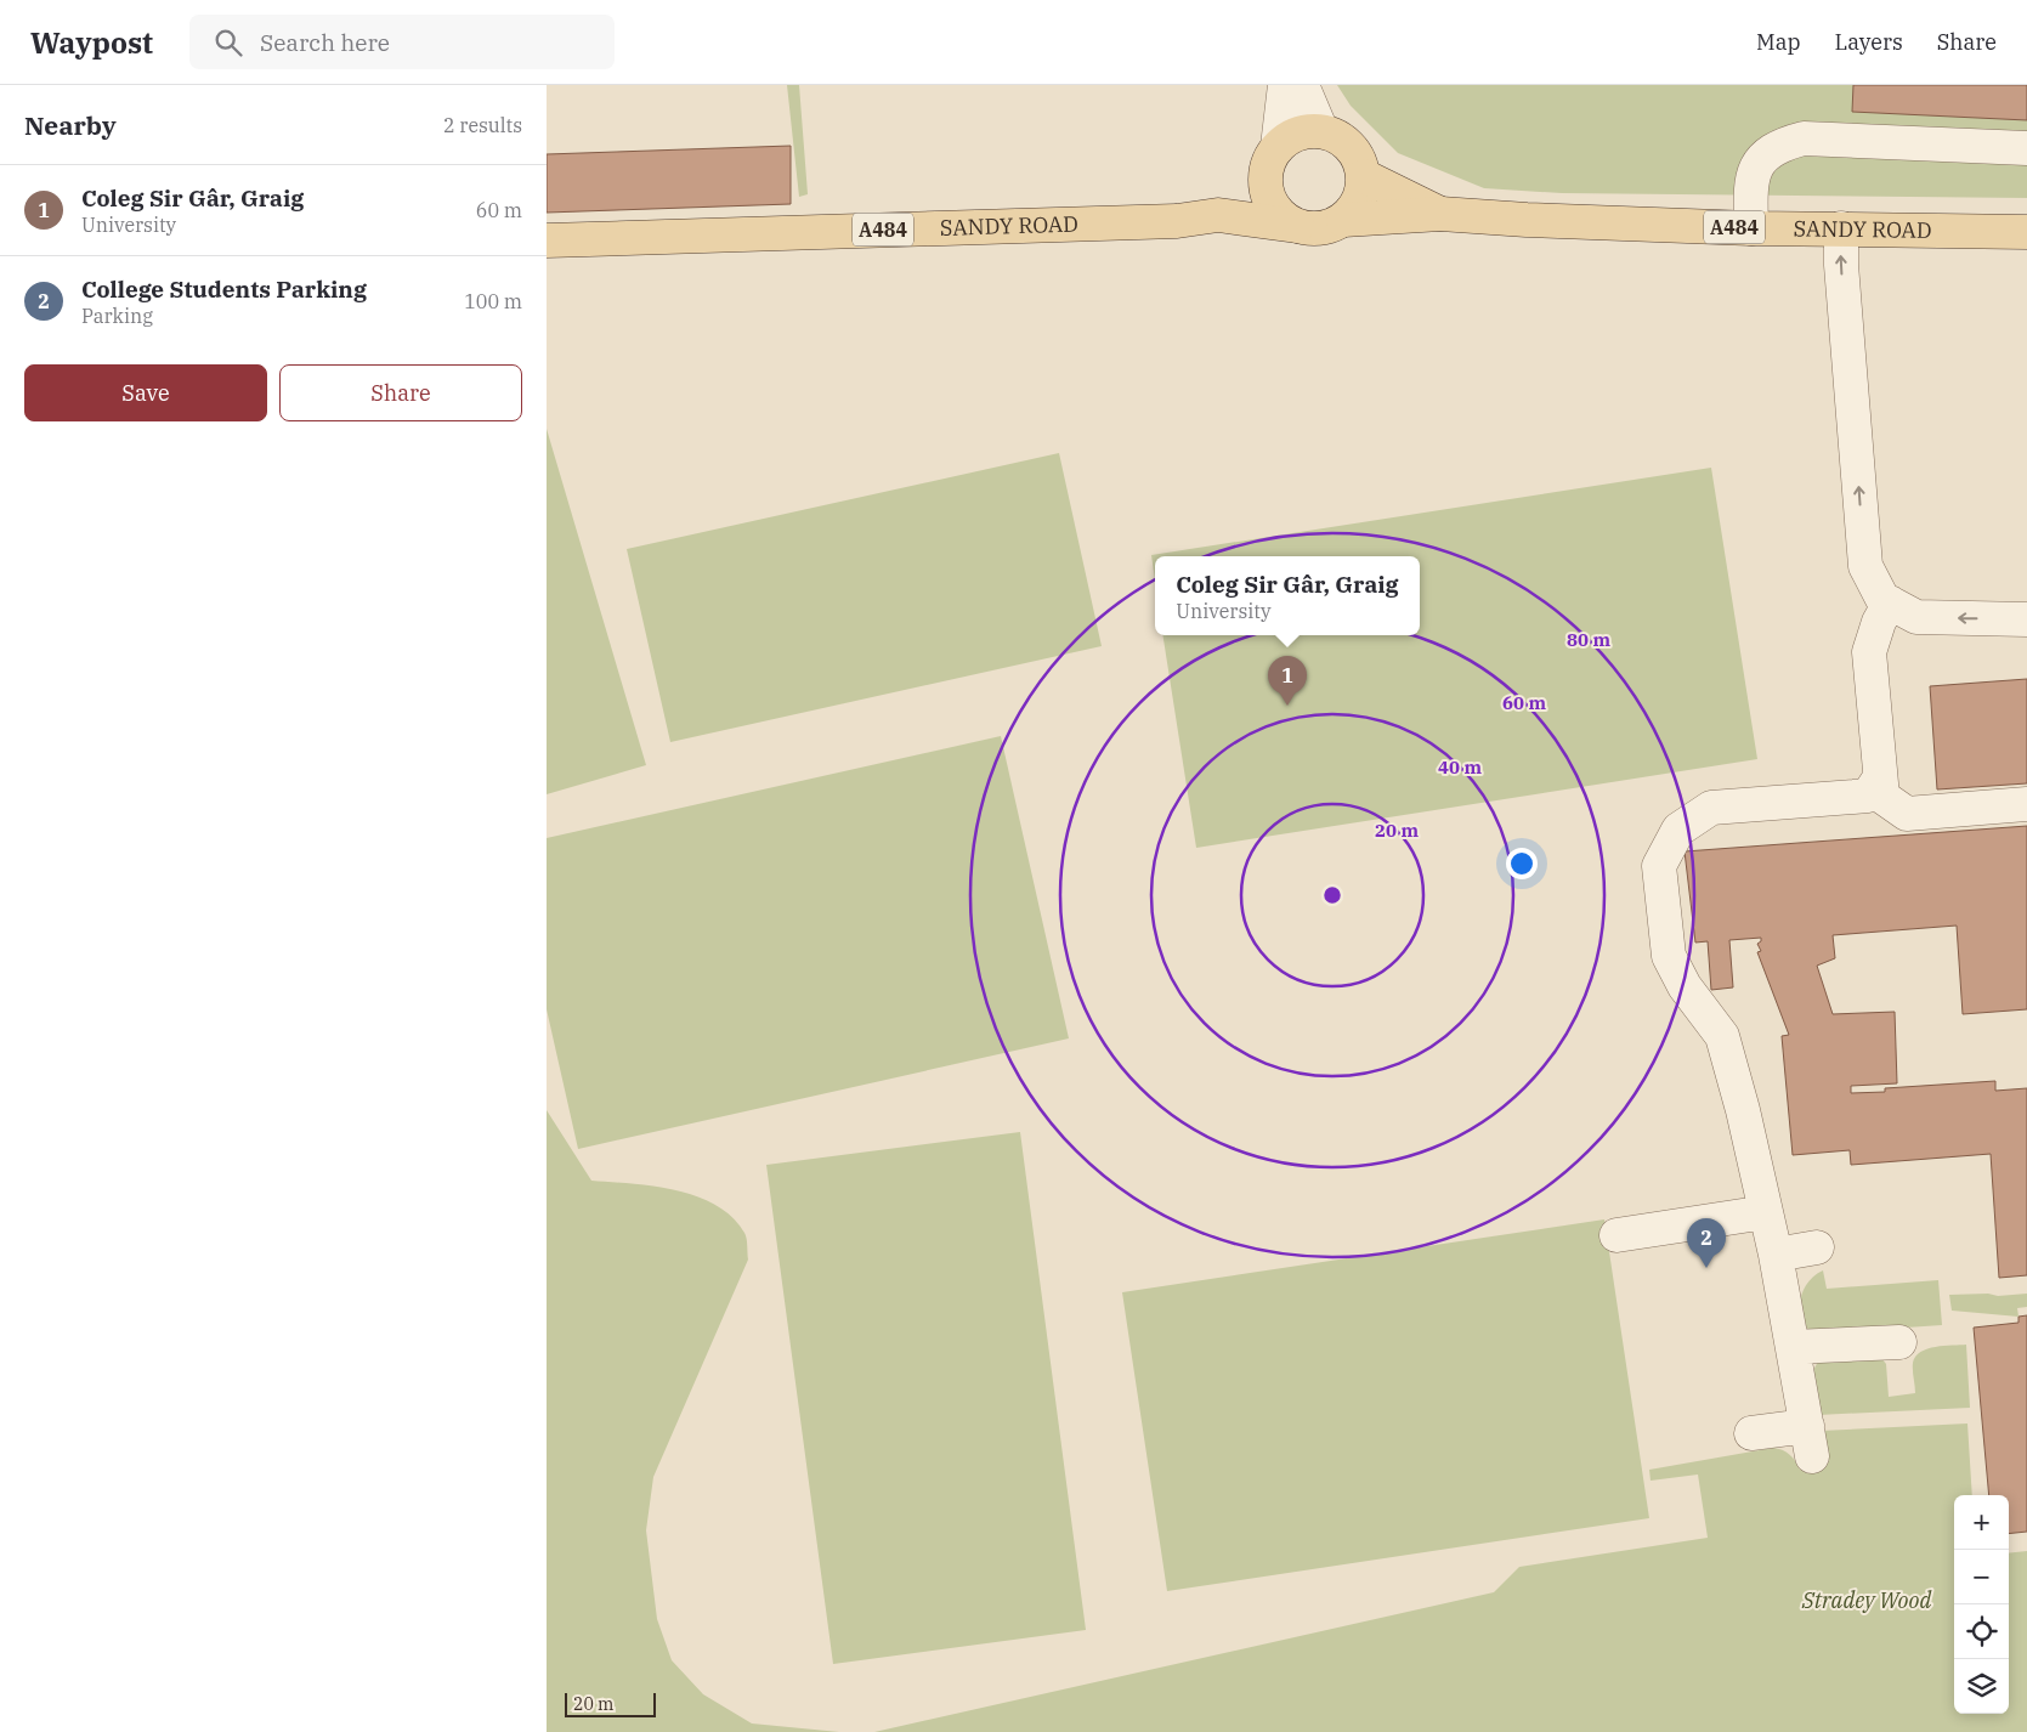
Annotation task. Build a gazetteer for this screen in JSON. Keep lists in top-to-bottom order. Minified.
{"streets":{"main road":["SANDY ROAD","A484"]},"crossings":[["SANDY ROAD","A484"]],"parks":["Stradey Wood"],"scale_bar":"20 m","page":{"header":"Waypost","search":"Search here","nav":["Map","Layers","Share"],"heading":["Nearby","2 results"],"list":[{"mark":"1","name":"Coleg Sir Gâr, Graig","note":"University","value":"60 m"},{"mark":"2","name":"College Students Parking","note":"Parking","value":"100 m"}],"buttons":["Save","Share"],"popup":["Coleg Sir Gâr, Graig","University"],"pins":["1","2"],"map_buttons":["+","−"],"scale":"20 m"},"rings":["80 m","60 m","40 m","20 m"]}
